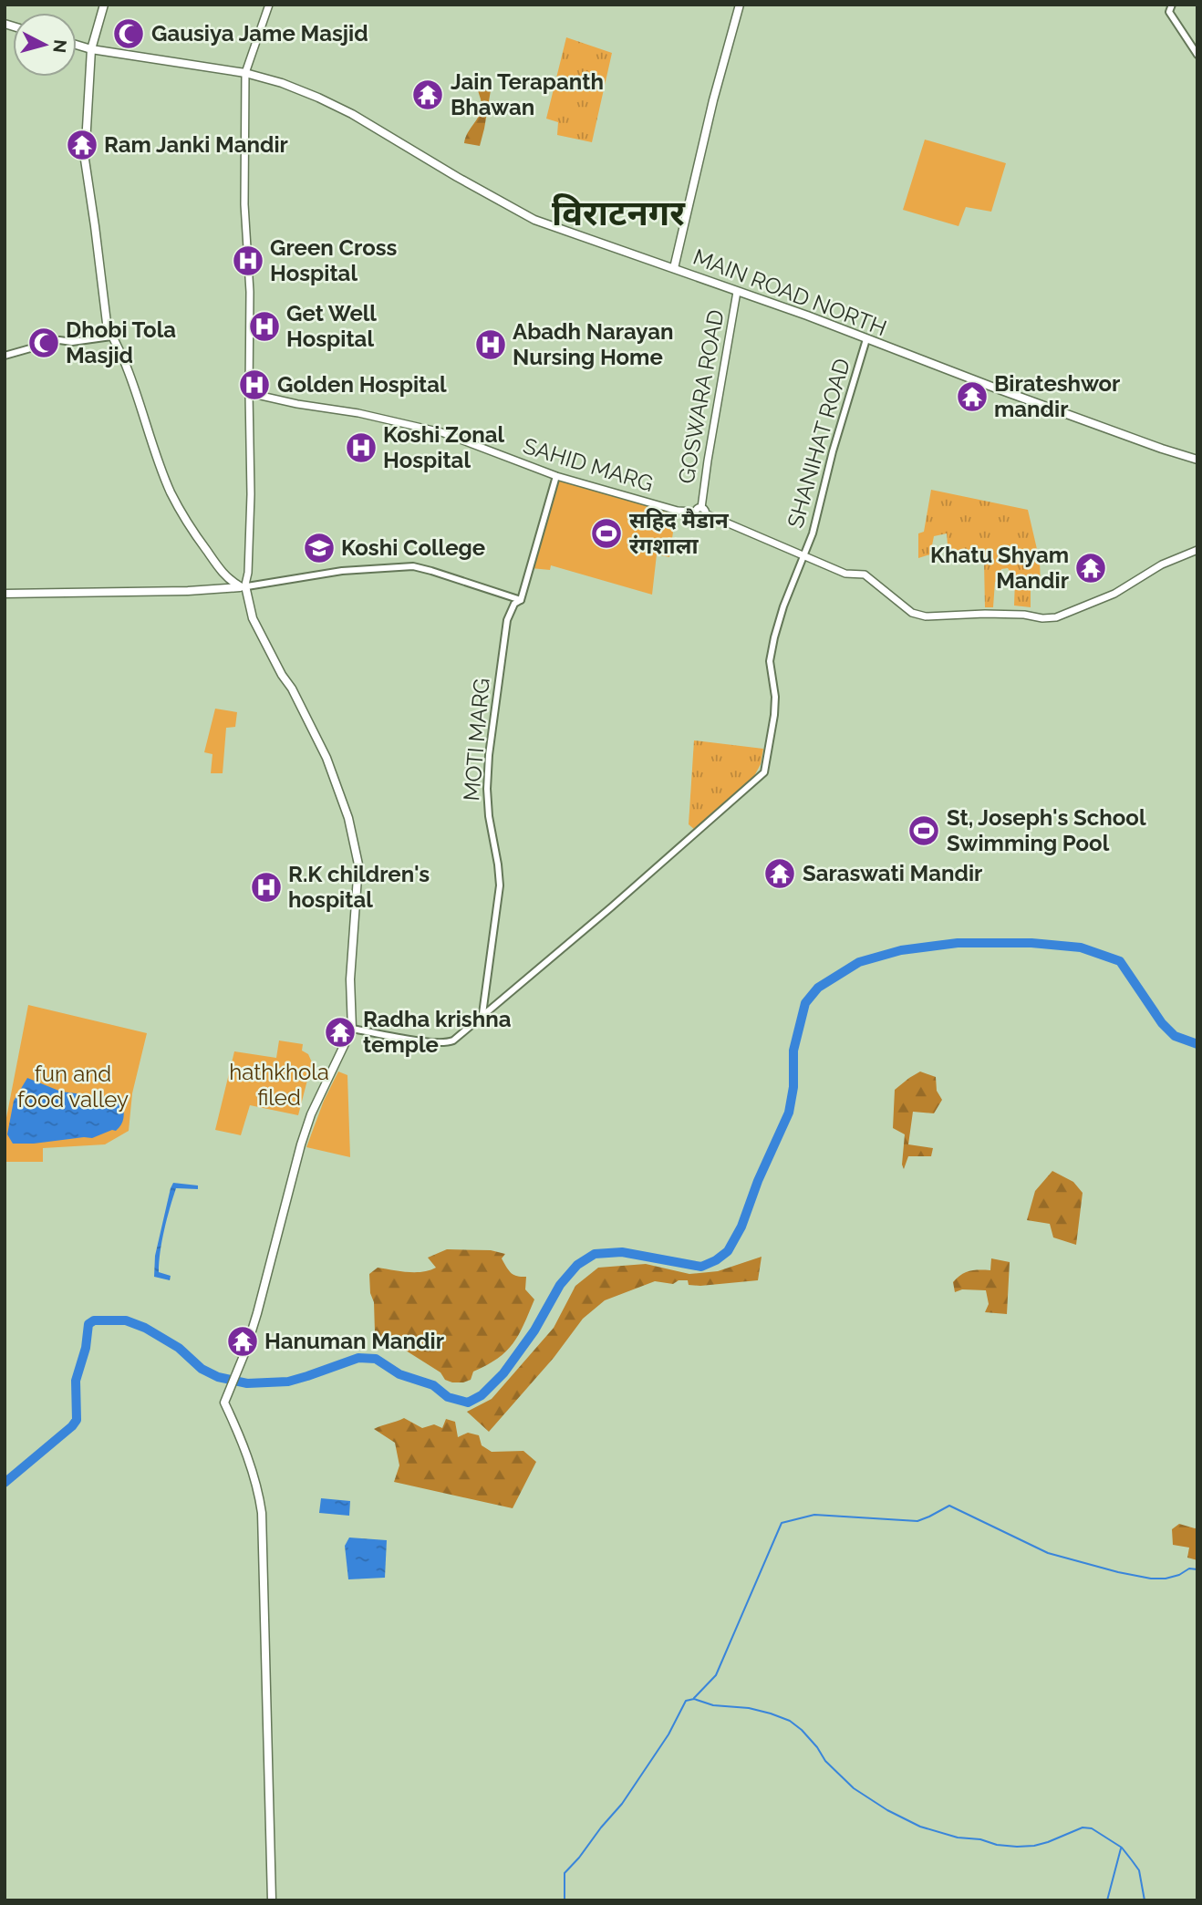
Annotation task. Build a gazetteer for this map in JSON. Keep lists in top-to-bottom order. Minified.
{"streets":{"main road":["MAIN ROAD NORTH","GOSWARA ROAD","SAHID MARG"],"street":["SHANIHAT ROAD","MOTI MARG"]},"crossings":[["MAIN ROAD NORTH","GOSWARA ROAD"],["MAIN ROAD NORTH","SHANIHAT ROAD"],["GOSWARA ROAD","SAHID MARG"],["SHANIHAT ROAD","SAHID MARG"],["SHANIHAT ROAD","MOTI MARG"],["SAHID MARG","MOTI MARG"]],"districts":["विराटनगर"],"parks":["hathkhola filed","fun and food valley"],"places":{"mosque":["Gausiya Jame Masjid","Dhobi Tola Masjid"],"temple":["Jain Terapanth Bhawan","Ram Janki Mandir","Birateshwor mandir","Khatu Shyam Mandir","Saraswati Mandir","Radha krishna temple","Hanuman Mandir"],"hospital":["Green Cross Hospital","Get Well Hospital","Abadh Narayan Nursing Home","Golden Hospital","Koshi Zonal Hospital","R.K children's hospital"],"sports":["सहिद मैडान रंगशाला","St, Joseph's School Swimming Pool"],"school or university":["Koshi College"]},"north":"right"}
